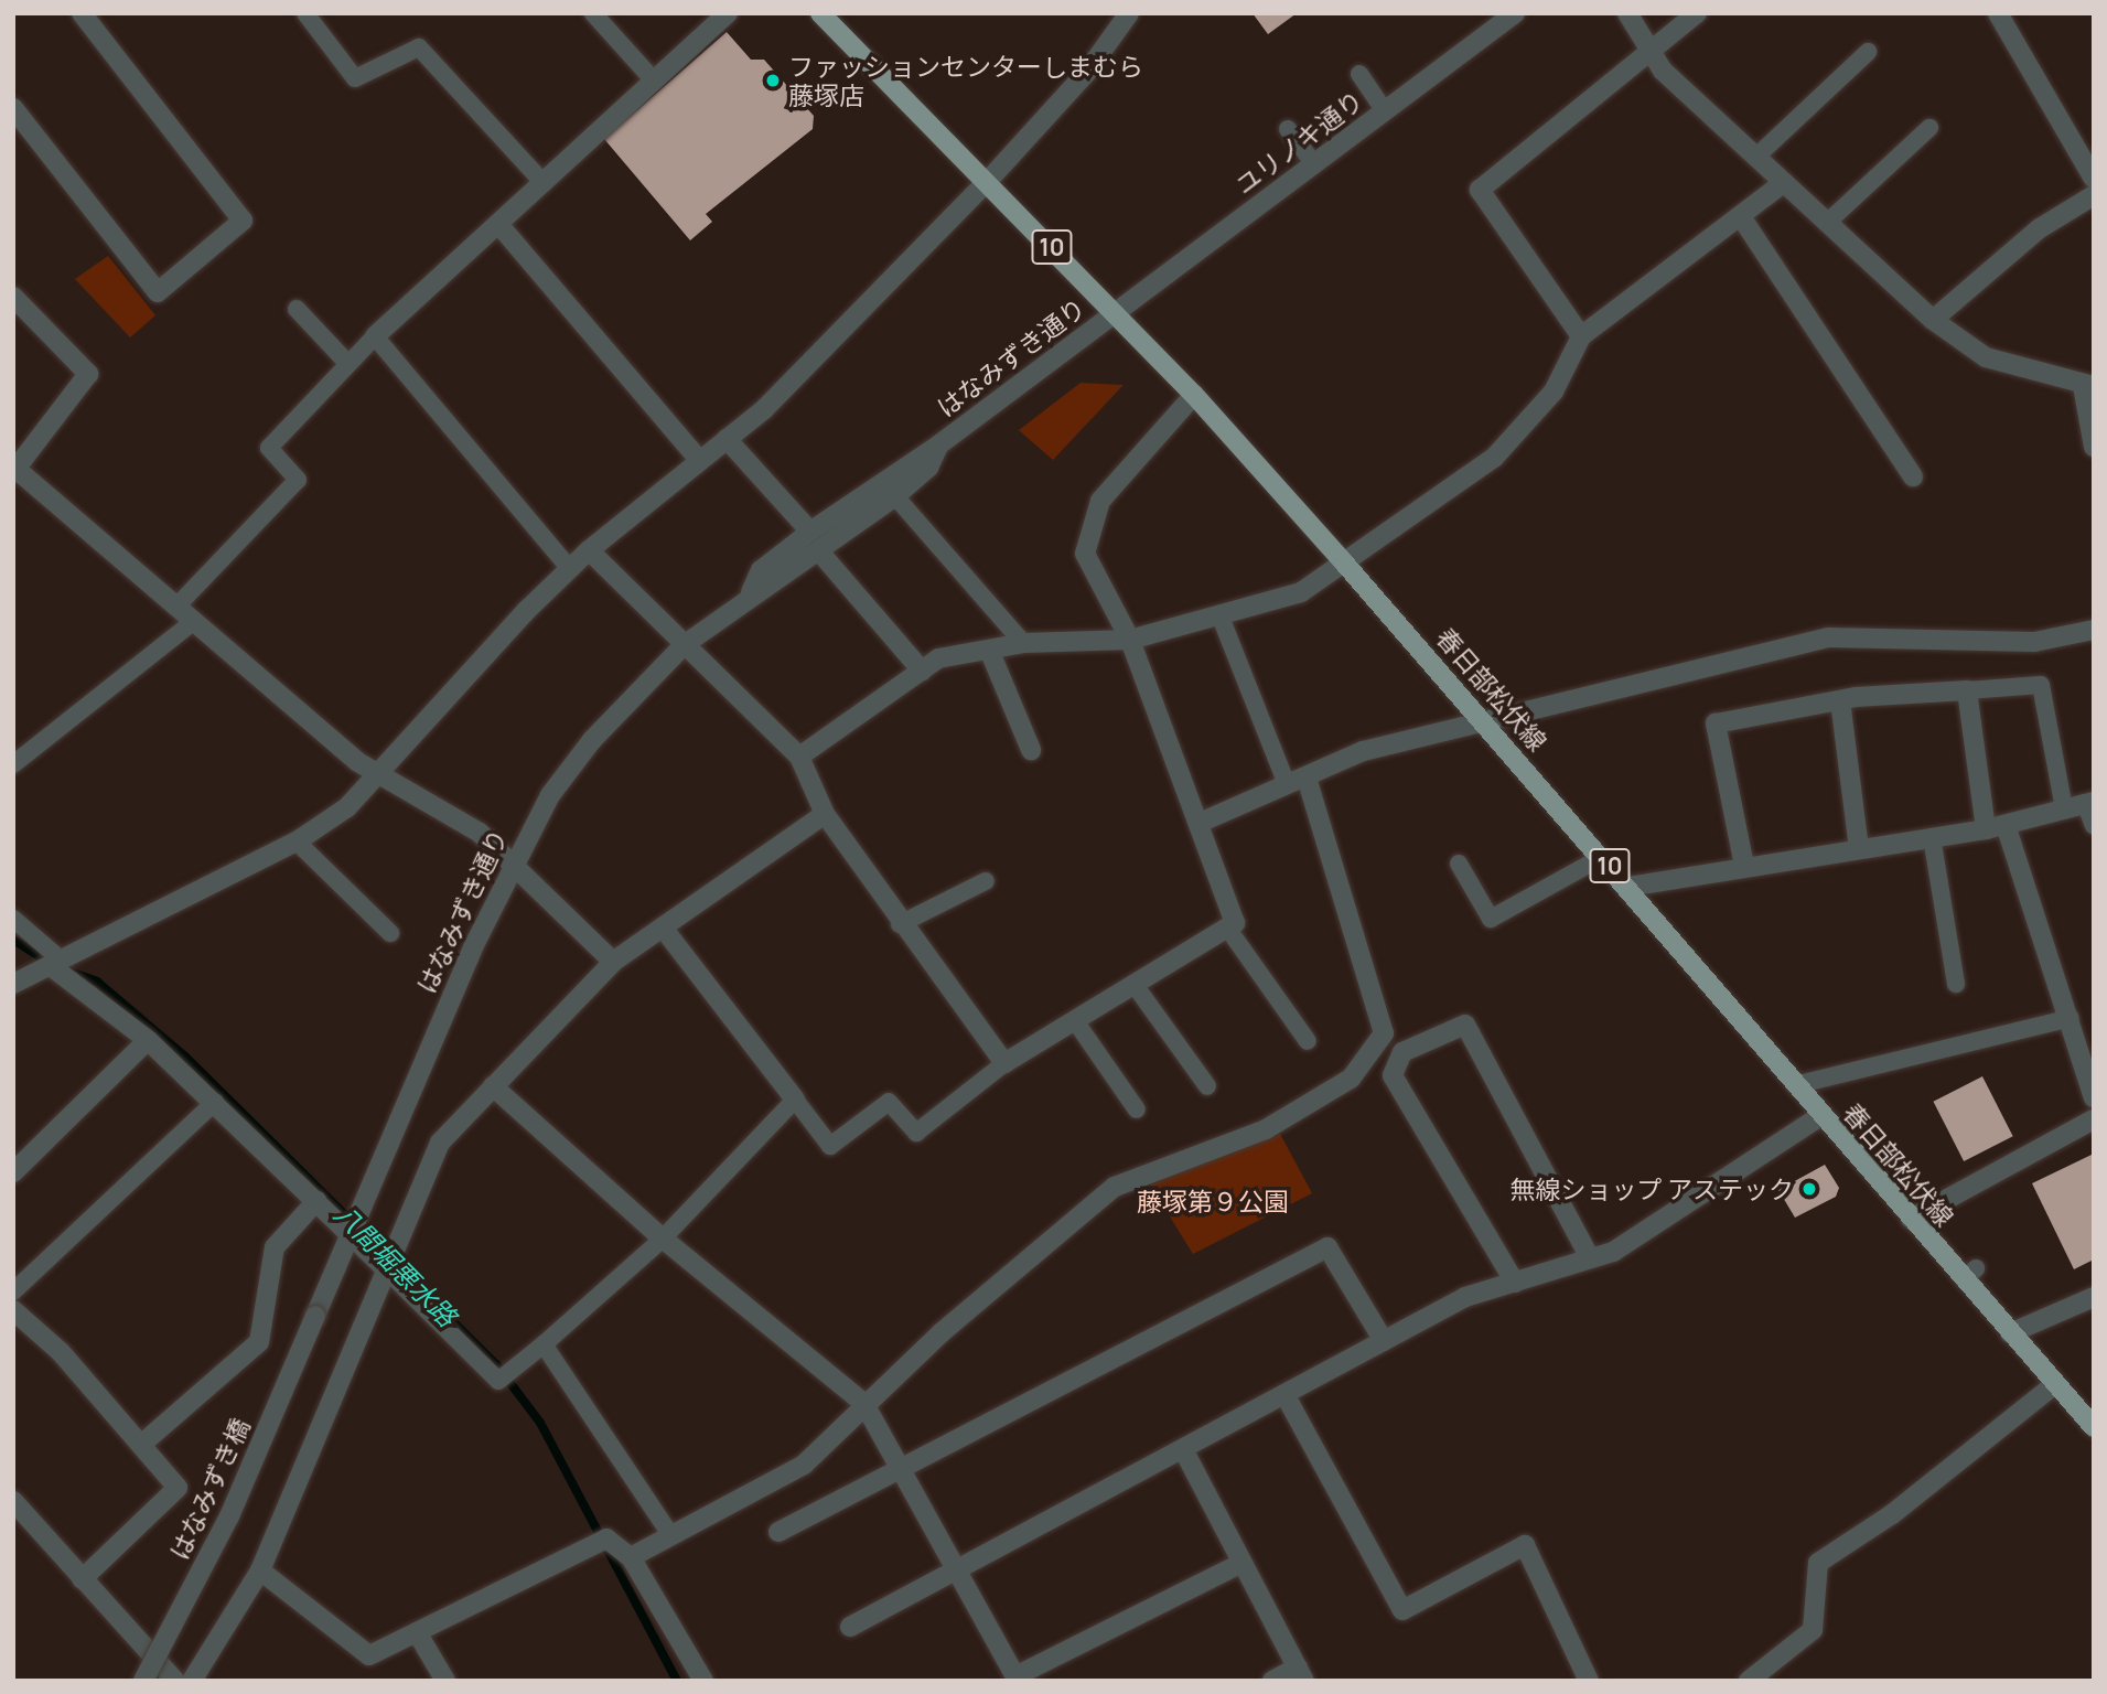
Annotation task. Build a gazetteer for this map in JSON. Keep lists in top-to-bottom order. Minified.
{"streets":{"main road":["10","春日部松伏線"],"street":["ユリノキ通り","はなみずき通り","はなみずき橋"]},"crossings":[["ユリノキ通り","はなみずき通り"],["ユリノキ通り","春日部松伏線"],["はなみずき通り","春日部松伏線"],["はなみずき通り","はなみずき橋"]],"water":["八間堀悪水路"],"parks":["藤塚第９公園"],"places":["ファッションセンターしまむら 藤塚店","無線ショップ アステック"]}
